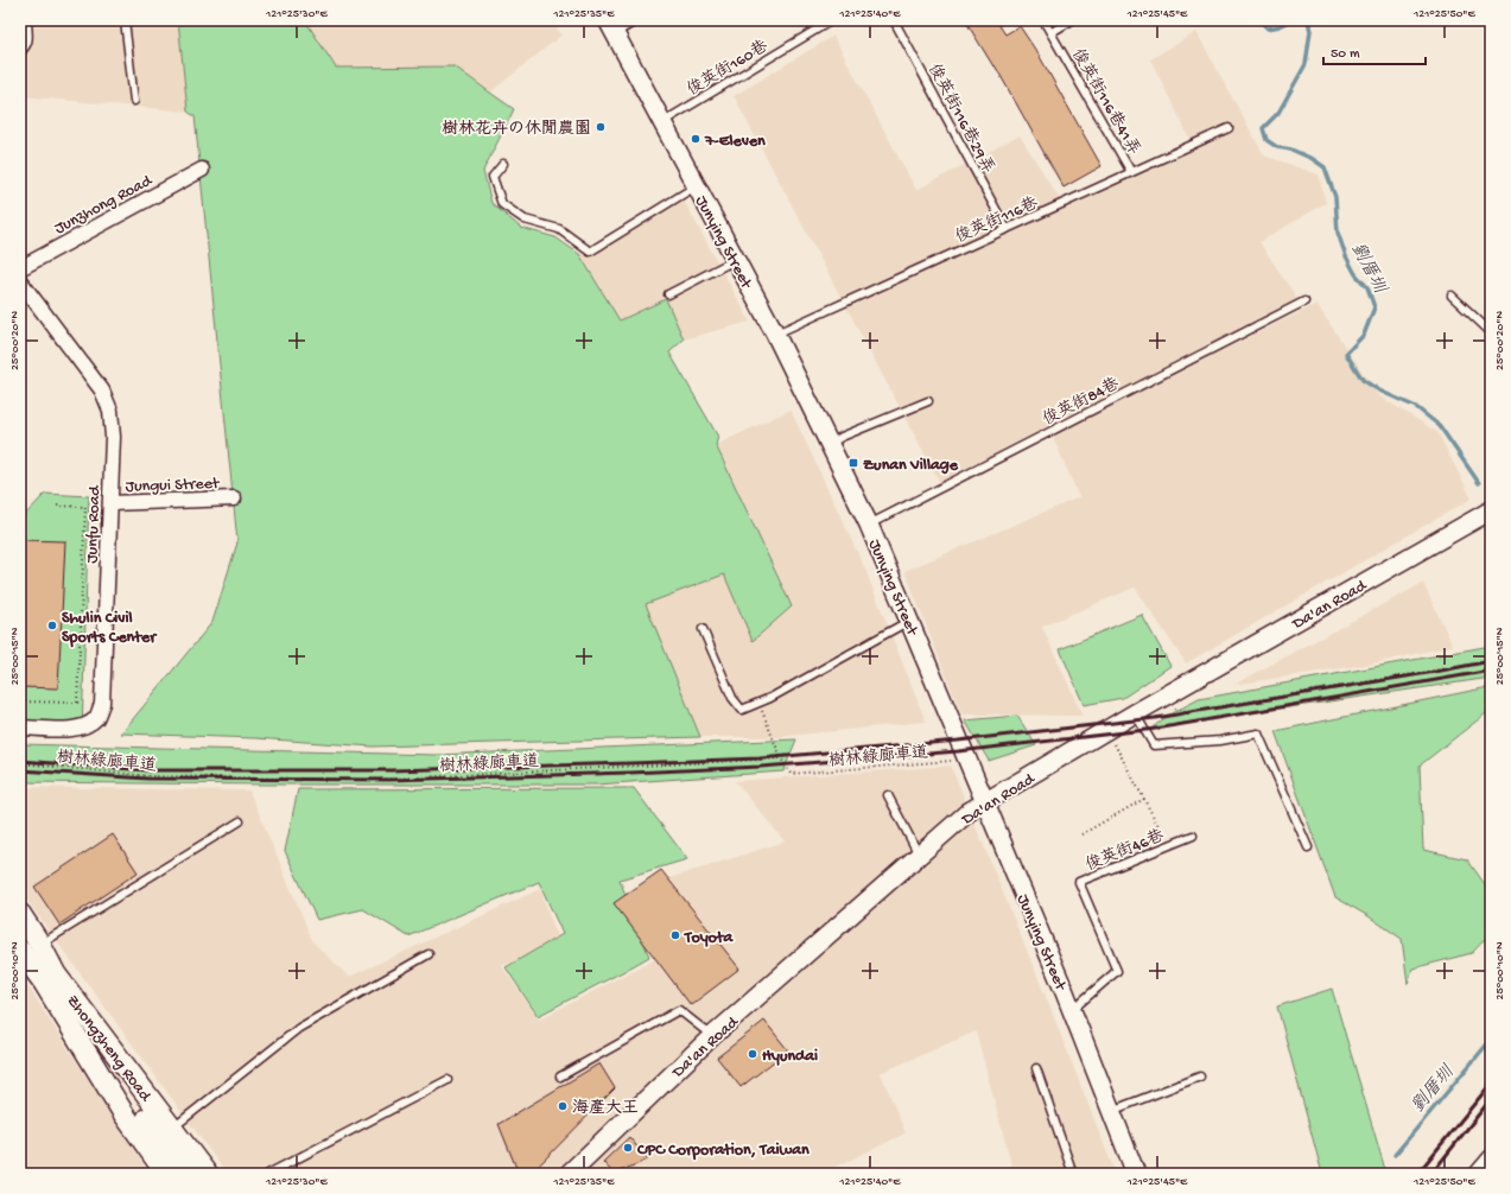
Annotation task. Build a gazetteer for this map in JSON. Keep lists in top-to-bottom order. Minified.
{"streets":{"main road":["Zhongzheng Road"],"street":["Junzhong Road","Junying Street","Jungui Street","Junfu Road","Da'an Road"],"lane":["俊英街160巷","俊英街116巷41弄","俊英街116巷29弄","俊英街116巷","俊英街84巷","俊英街46巷"],"path":["樹林綠廊車道"]},"crossings":[["俊英街160巷","Junying Street"],["俊英街116巷41弄","俊英街116巷"],["俊英街116巷29弄","俊英街116巷"],["俊英街116巷","Junying Street"],["Junying Street","俊英街84巷"],["Junying Street","Da'an Road"],["Junying Street","俊英街46巷"],["Jungui Street","Junfu Road"]],"water":["劉厝圳"],"places":{"other":["樹林花卉の休閒農園","7-Eleven","Shulin Civil Sports Center","Toyota","Hyundai","海產大王","CPC Corporation, Taiwan"],"transit":["Zunan Village"]},"scale_bar":"50 m","coordinates":["121°25'30\"E","121°25'35\"E","121°25'40\"E","121°25'45\"E","121°25'50\"E","25°00'20\"N","25°00'15\"N","25°00'10\"N"]}
